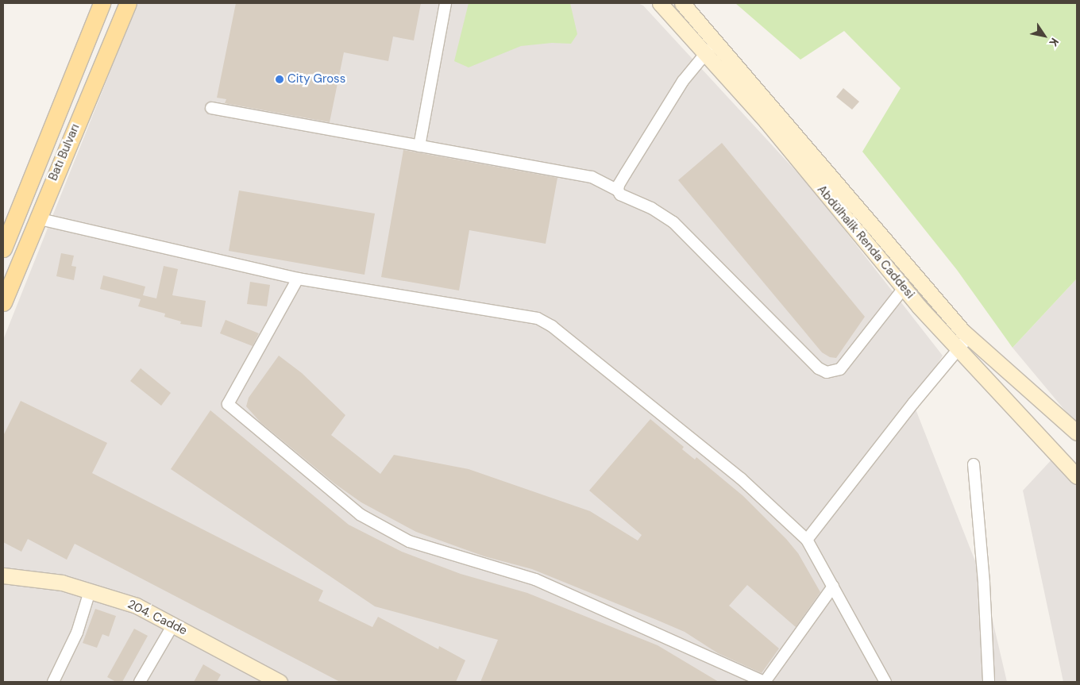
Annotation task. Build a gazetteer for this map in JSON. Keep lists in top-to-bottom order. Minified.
{"streets":{"main road":["Batı Bulvarı","Abdülhalik Renda Caddesi","204. Cadde"]},"places":["City Gross"],"north":"bottom right"}
